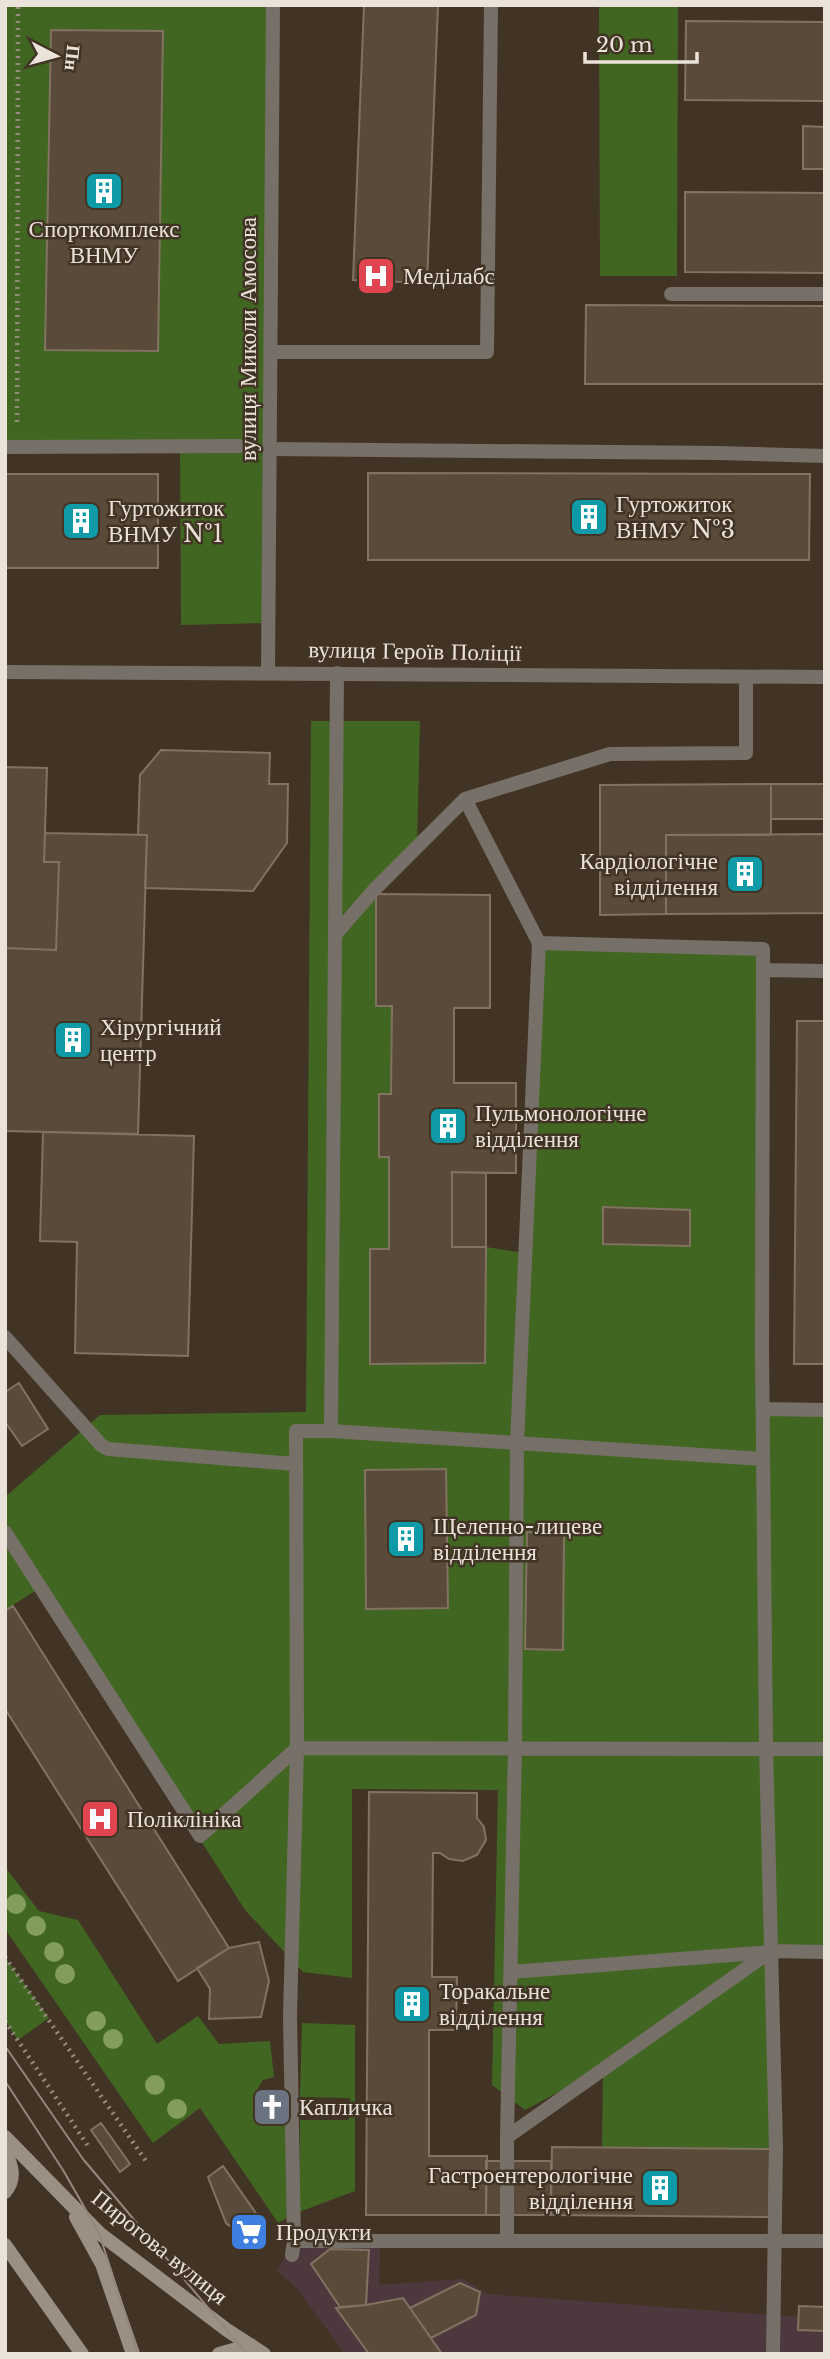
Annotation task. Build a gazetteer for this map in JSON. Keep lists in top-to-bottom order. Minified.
{"streets":{"main road":["Пирогова вулиця"],"street":["вулиця Миколи Амосова","вулиця Героїв Поліції"]},"crossings":[["вулиця Миколи Амосова","вулиця Героїв Поліції"]],"places":{"building":["Спорткомплекс ВНМУ","Гуртожиток ВНМУ №3","Гуртожиток ВНМУ №1","Кардіологічне відділення","Хірургічний центр","Пульмонологічне відділення","Щелепно-лицеве відділення","Торакальне відділення","Гастроентерологічне відділення"],"hospital":["Меділабс","Поліклініка"],"church":["Капличка"],"supermarket":["Продукти"]},"scale_bar":"20 m","north":"right"}
